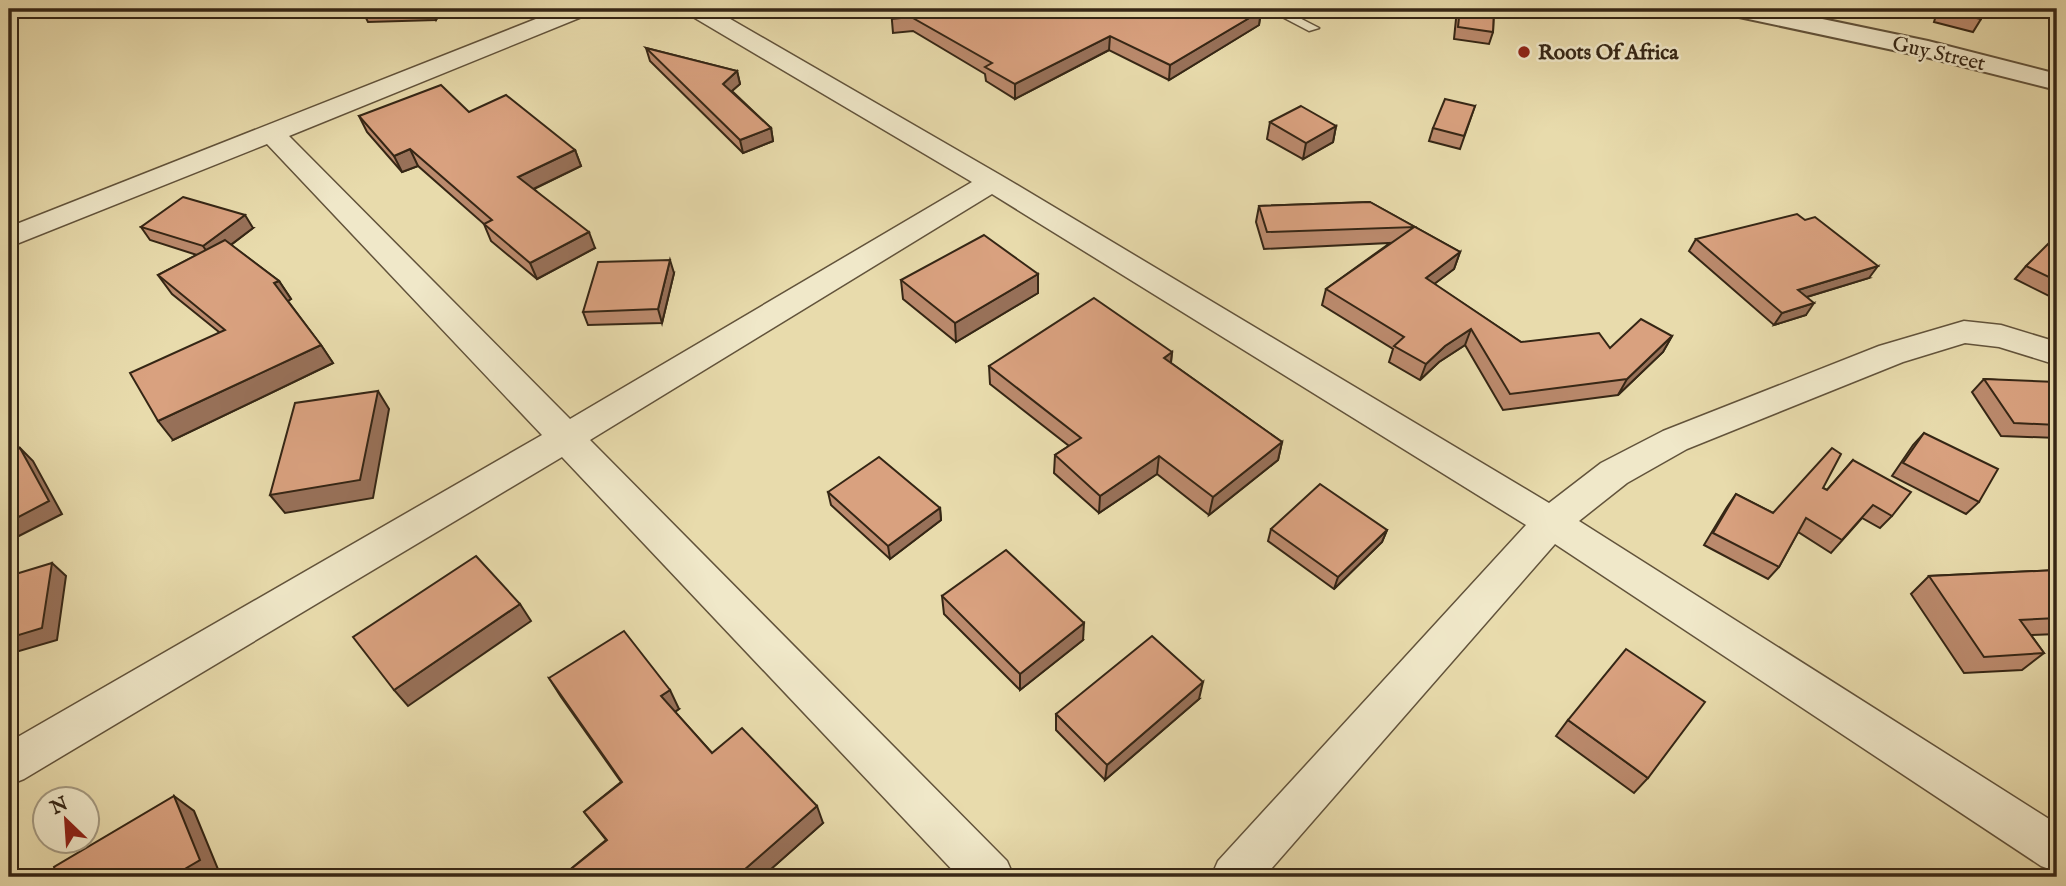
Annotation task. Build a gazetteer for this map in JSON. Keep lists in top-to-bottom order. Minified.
{"streets":{"street":["Guy Street"]},"places":["Roots Of Africa"],"north":"top left"}
